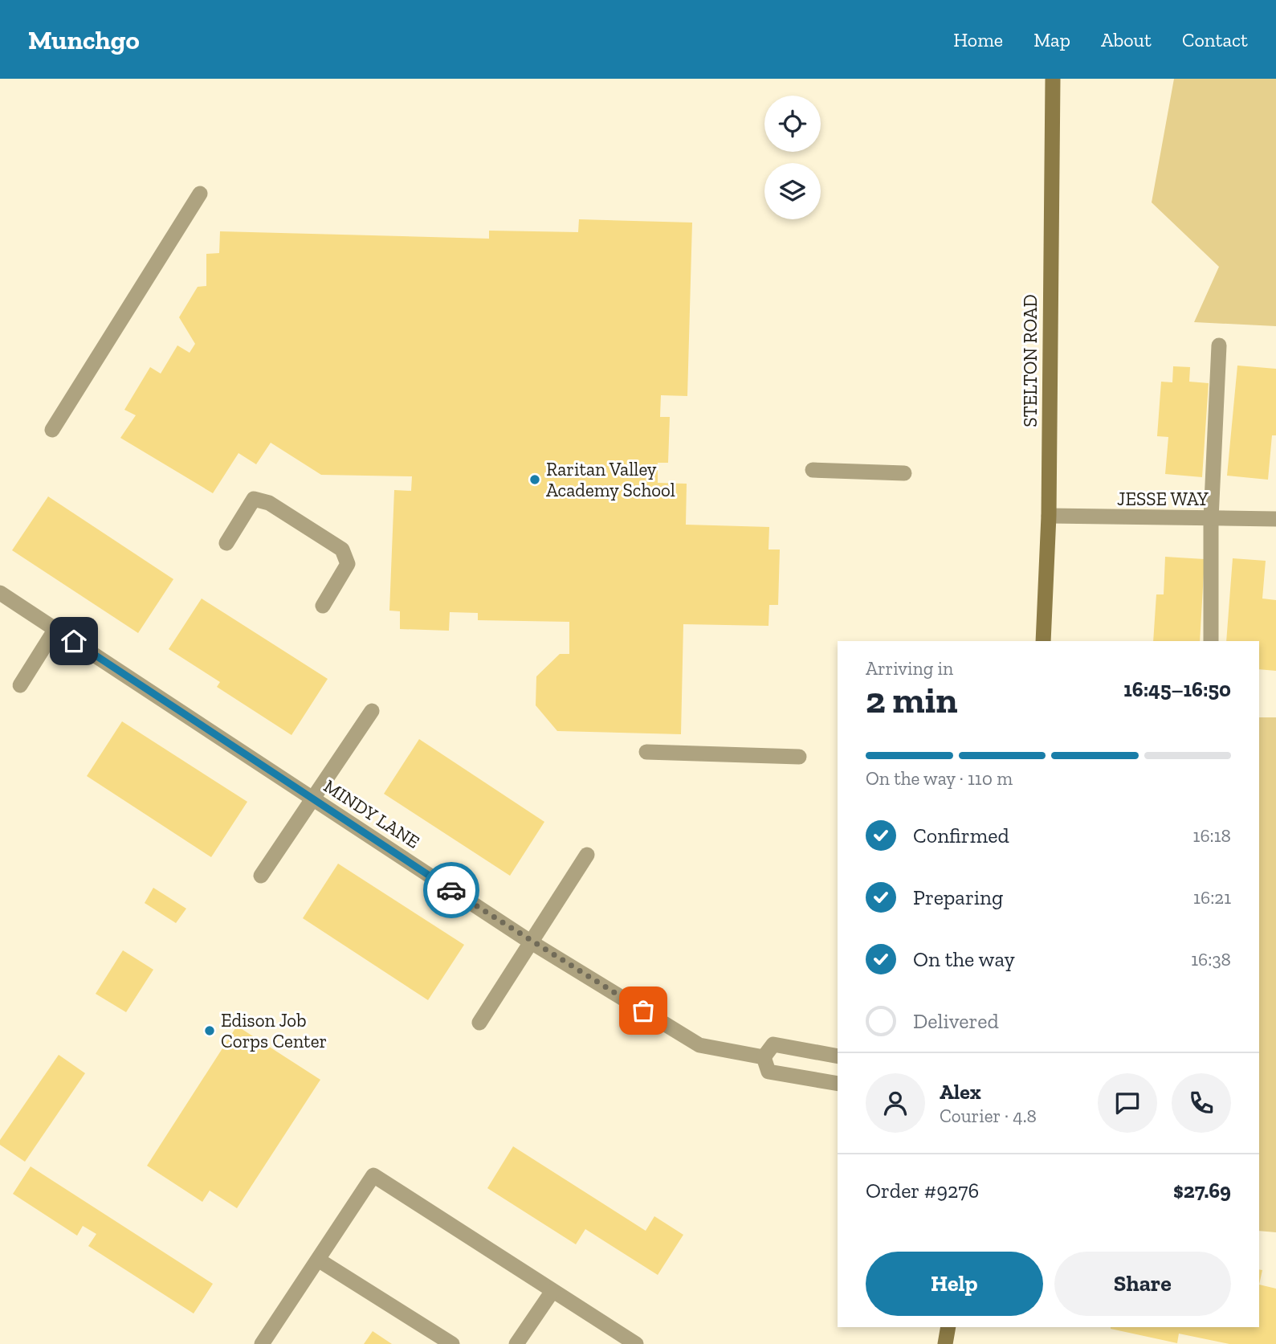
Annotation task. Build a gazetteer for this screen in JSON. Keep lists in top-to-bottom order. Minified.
{"streets":{"main road":["STELTON ROAD"],"street":["JESSE WAY","MINDY LANE"]},"crossings":[["STELTON ROAD","JESSE WAY"]],"places":["Raritan Valley Academy School","Edison Job Corps Center"],"page":{"header":"Munchgo","nav":["Home","Map","About","Contact"],"heading":["2 min","Arriving in","16:45–16:50"],"panel":["Alex","Courier · 4.8","Order #9276","$27.69"],"bar":"On the way · 110 m","list":[["Confirmed","16:18"],["Preparing","16:21"],["On the way","16:38"],"Delivered"],"buttons":["Help","Share"]}}
